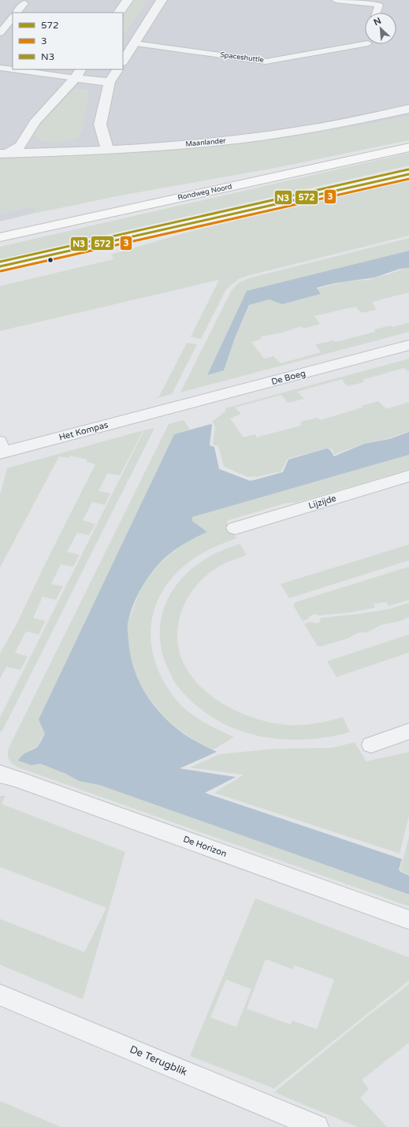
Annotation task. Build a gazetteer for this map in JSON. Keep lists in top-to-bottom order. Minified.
{"streets":{"main road":["Rondweg Noord"],"street":["Maanlander","De Boeg","Het Kompas","Lijzijde","De Horizon","De Terugblik"],"lane":["Spaceshuttle"]},"crossings":[["De Boeg","Het Kompas"]],"lines":["transit line N3","transit line 572","transit line 3"],"legend":["572","3","N3"],"north":"top left"}
